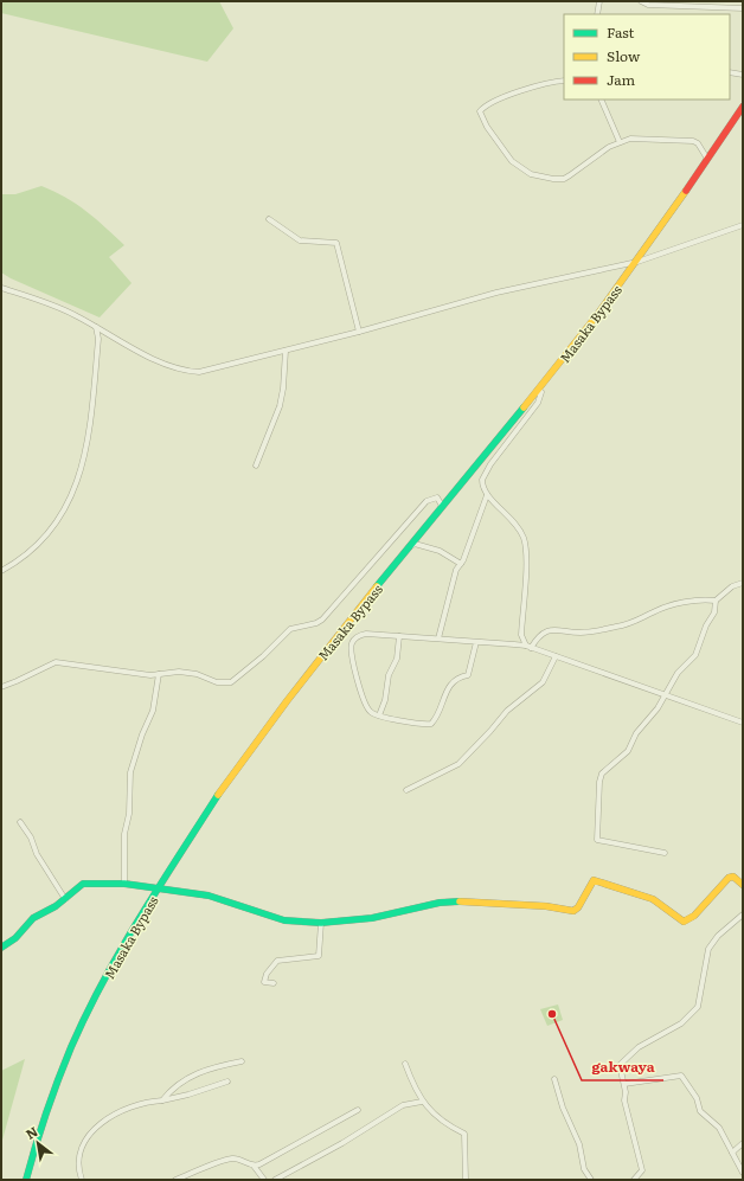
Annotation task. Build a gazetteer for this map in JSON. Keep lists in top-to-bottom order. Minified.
{"streets":{"main road":["Masaka Bypass"]},"places":["gakwaya"],"legend":["Fast","Slow","Jam"],"north":"top left"}
